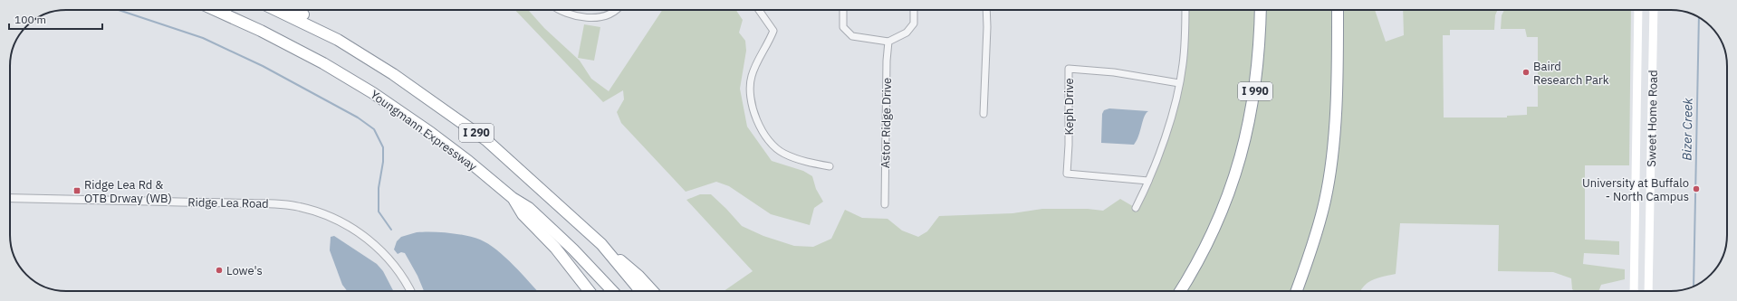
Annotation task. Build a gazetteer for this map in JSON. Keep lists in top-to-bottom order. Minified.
{"streets":{"highway":["I 990","Youngmann Expressway","I 290"],"main road":["Sweet Home Road"],"street":["Keph Drive","Astor Ridge Drive","Ridge Lea Road"]},"water":["Bizer Creek"],"places":{"other":["Baird Research Park","University at Buffalo - North Campus","Lowe's"],"transit":["Ridge Lea Rd & OTB Drway (WB)"]},"scale_bar":"100 m"}
